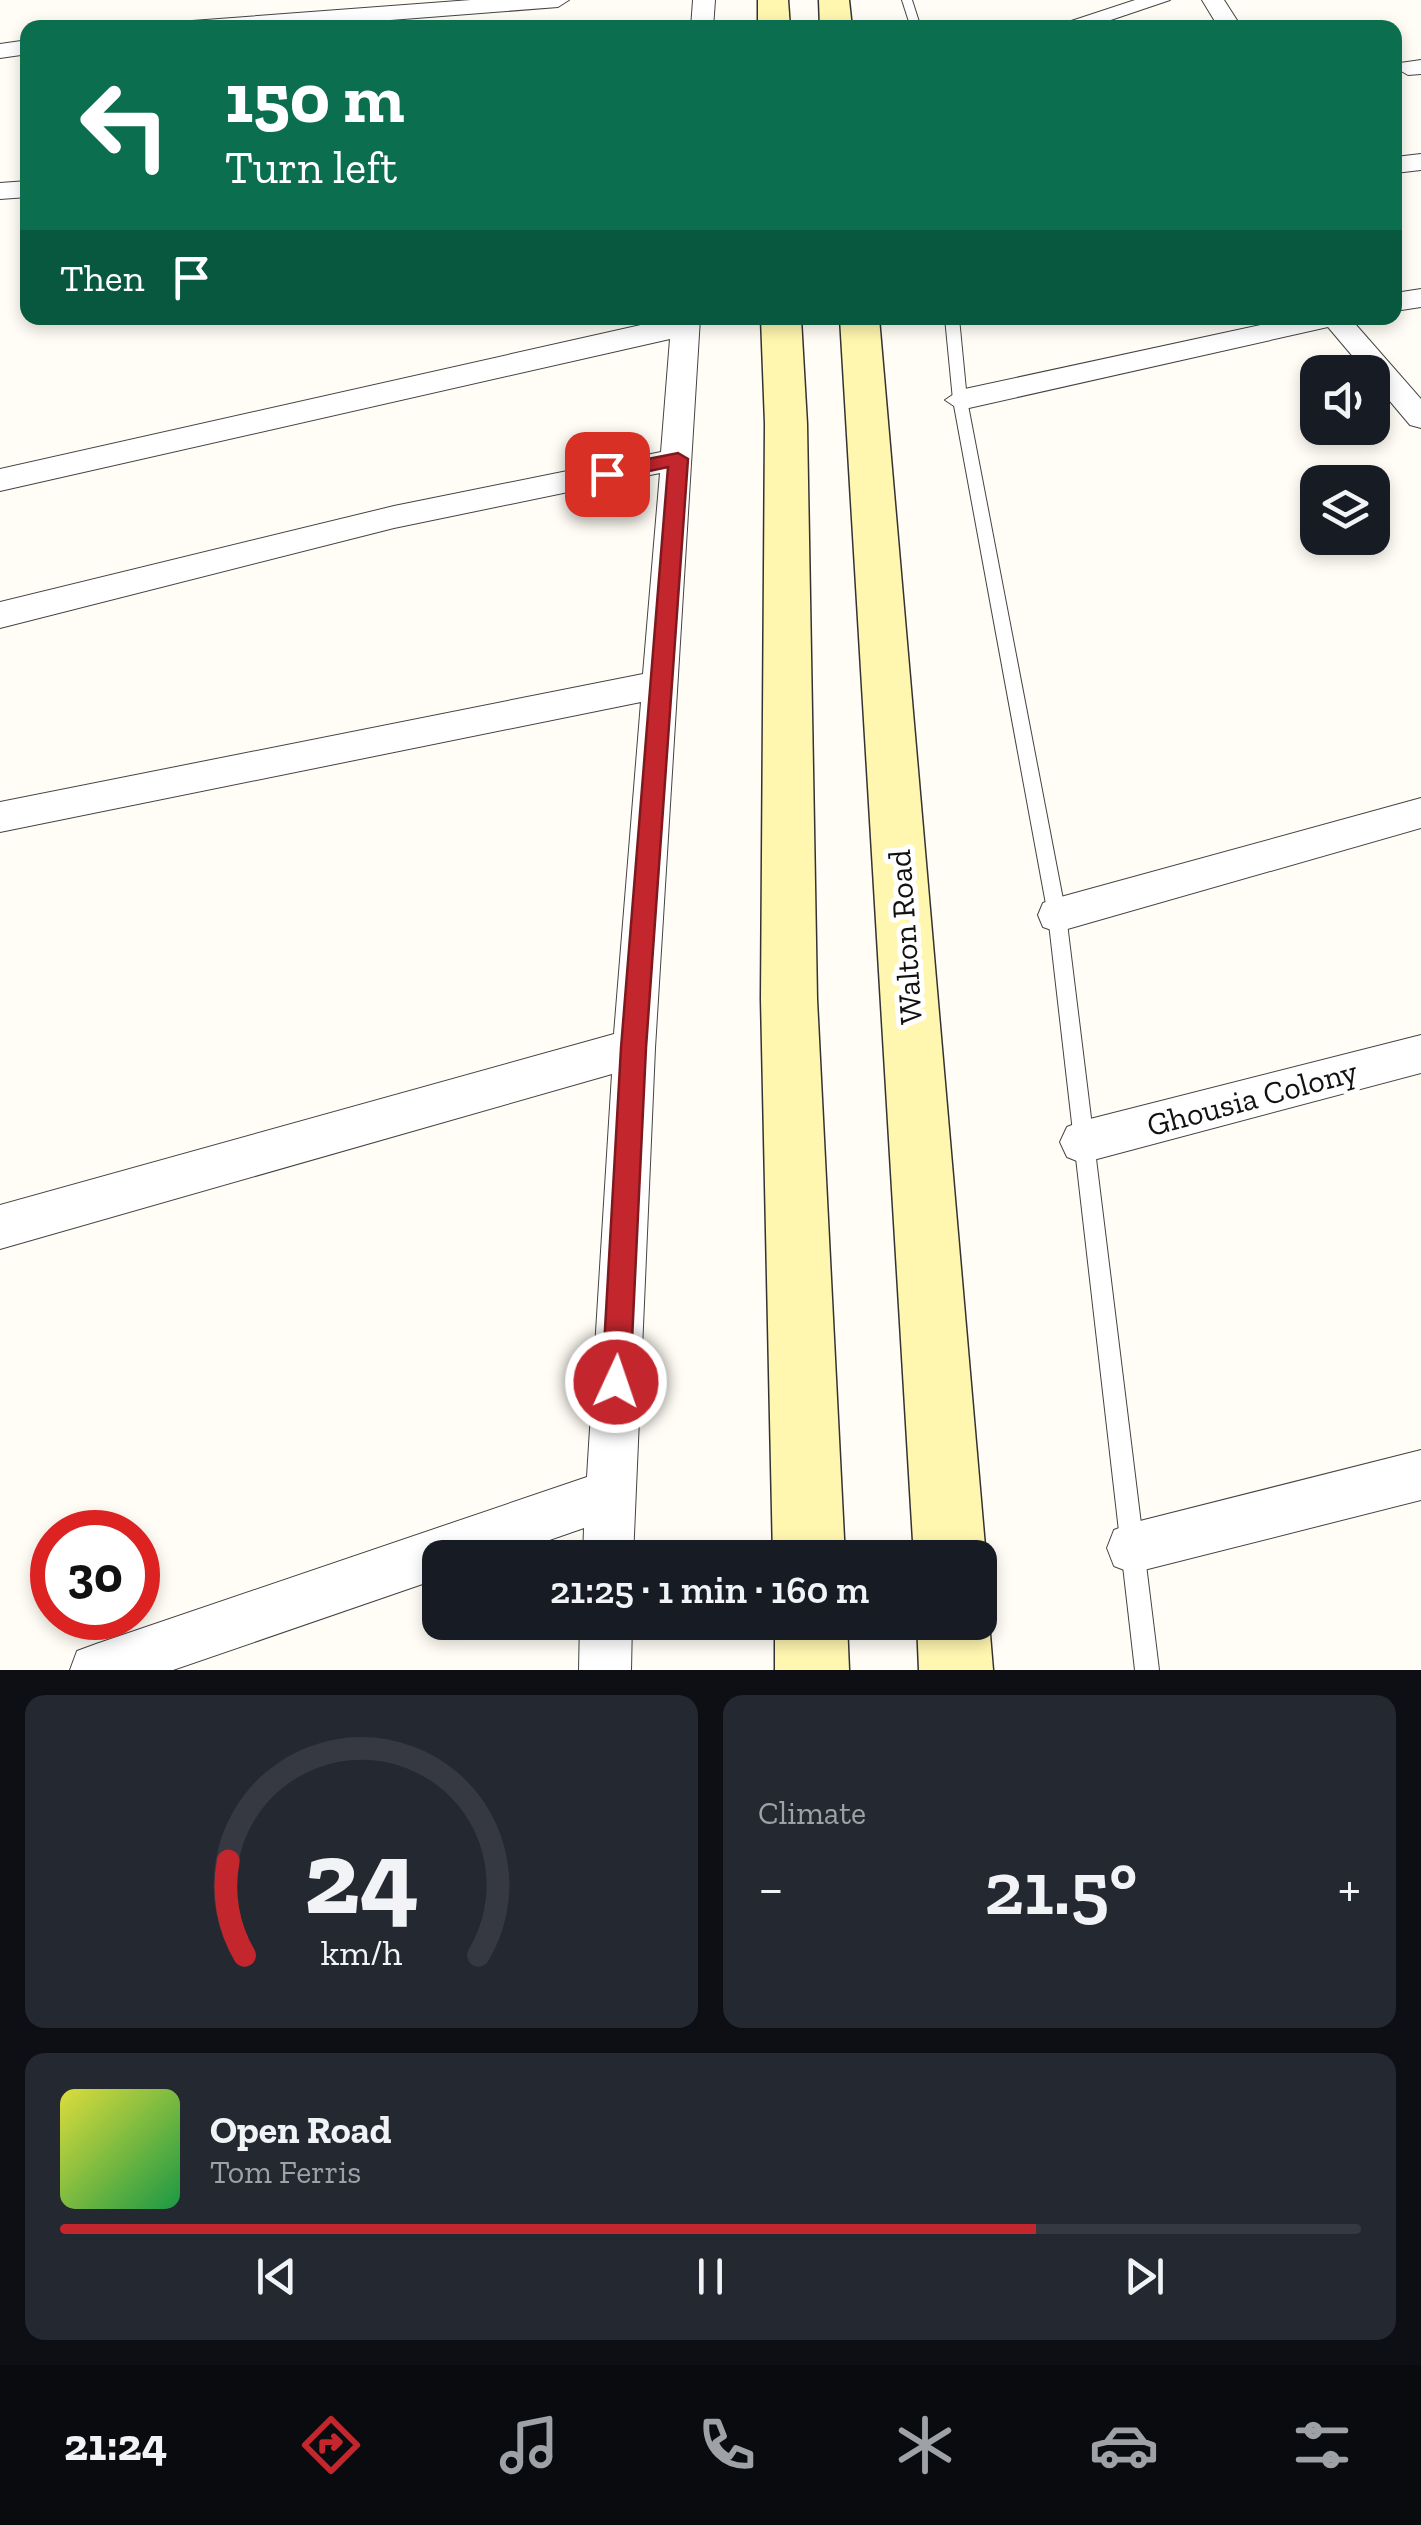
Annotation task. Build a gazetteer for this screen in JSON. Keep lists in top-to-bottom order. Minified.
{"streets":{"main road":["Walton Road"],"street":["Ghousia Colony"]},"page":{"turn":["150 m","Turn left"],"then":"Then","limit":"30","trip":"21:25 · 1 min · 160 m","tile":"Climate","heat":["−","21.5°","+"],"song":["Open Road","Tom Ferris"],"tabs":"21:24","gauge":["24","km/h"]}}
